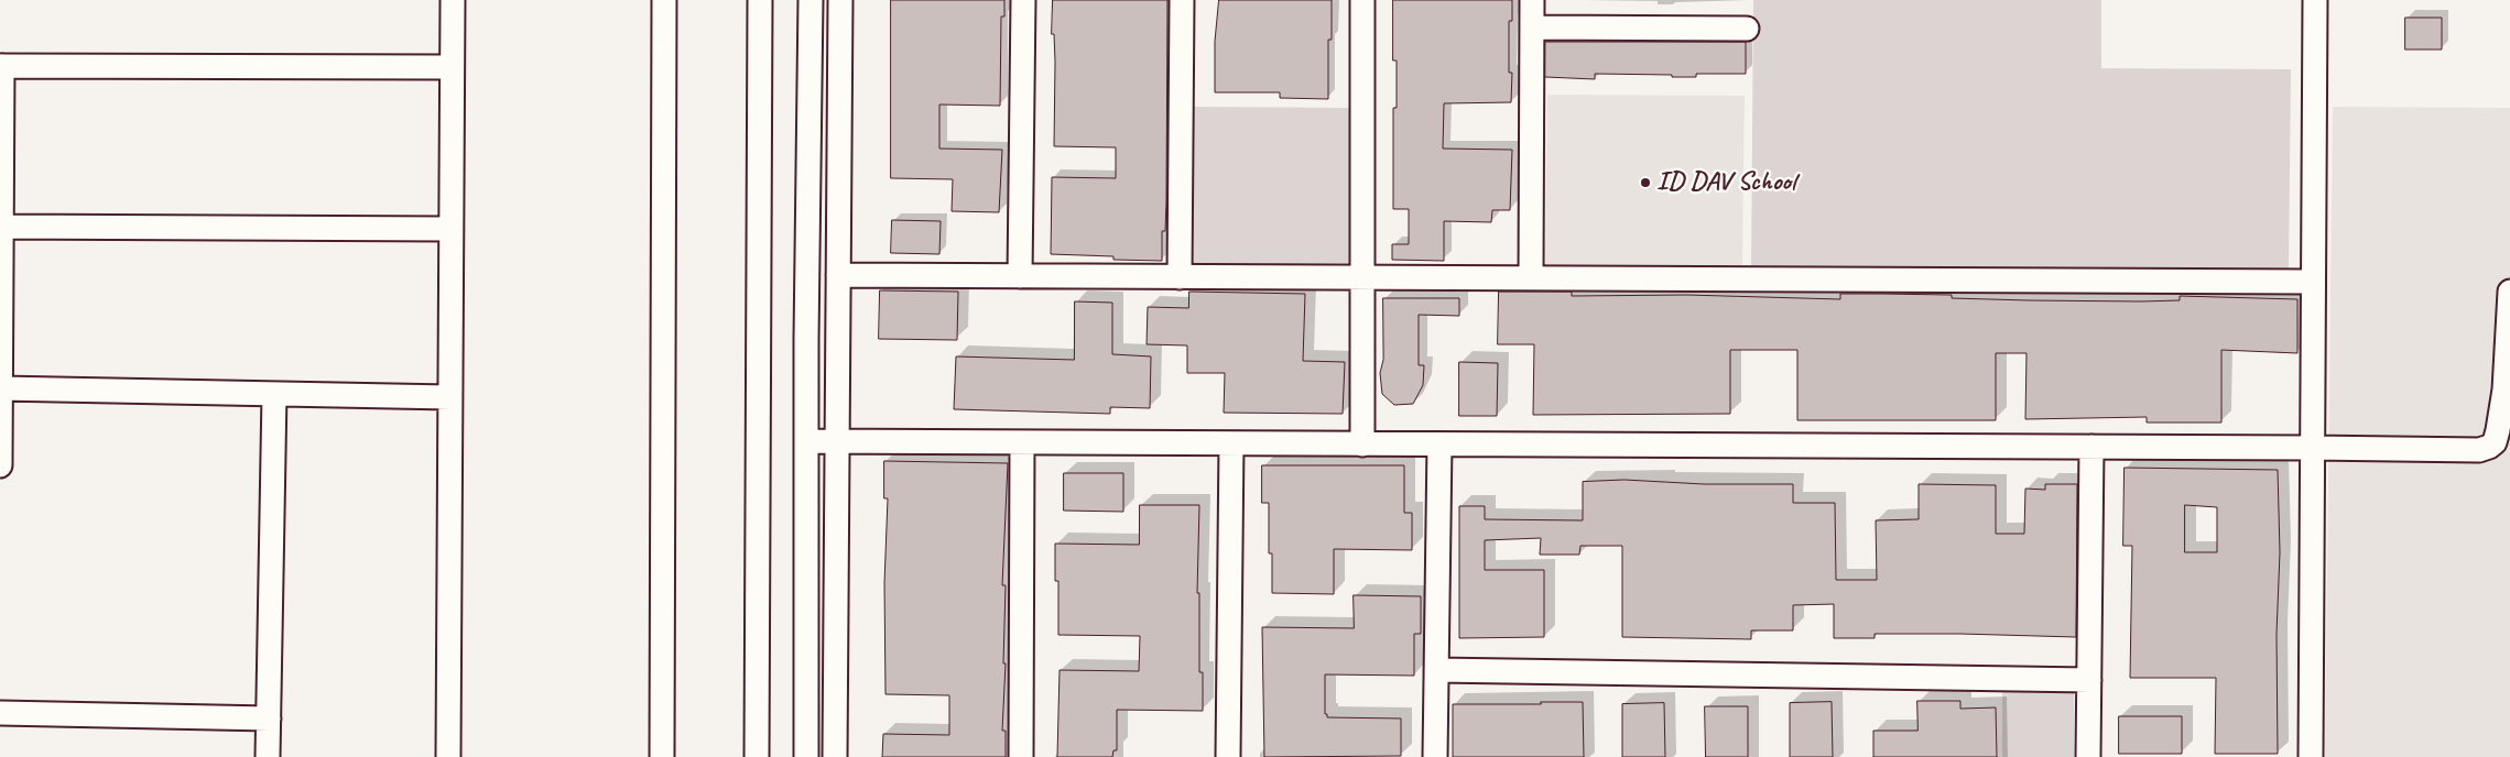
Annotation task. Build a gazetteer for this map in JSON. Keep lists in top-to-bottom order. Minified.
{"places":["ID DAV School"]}
